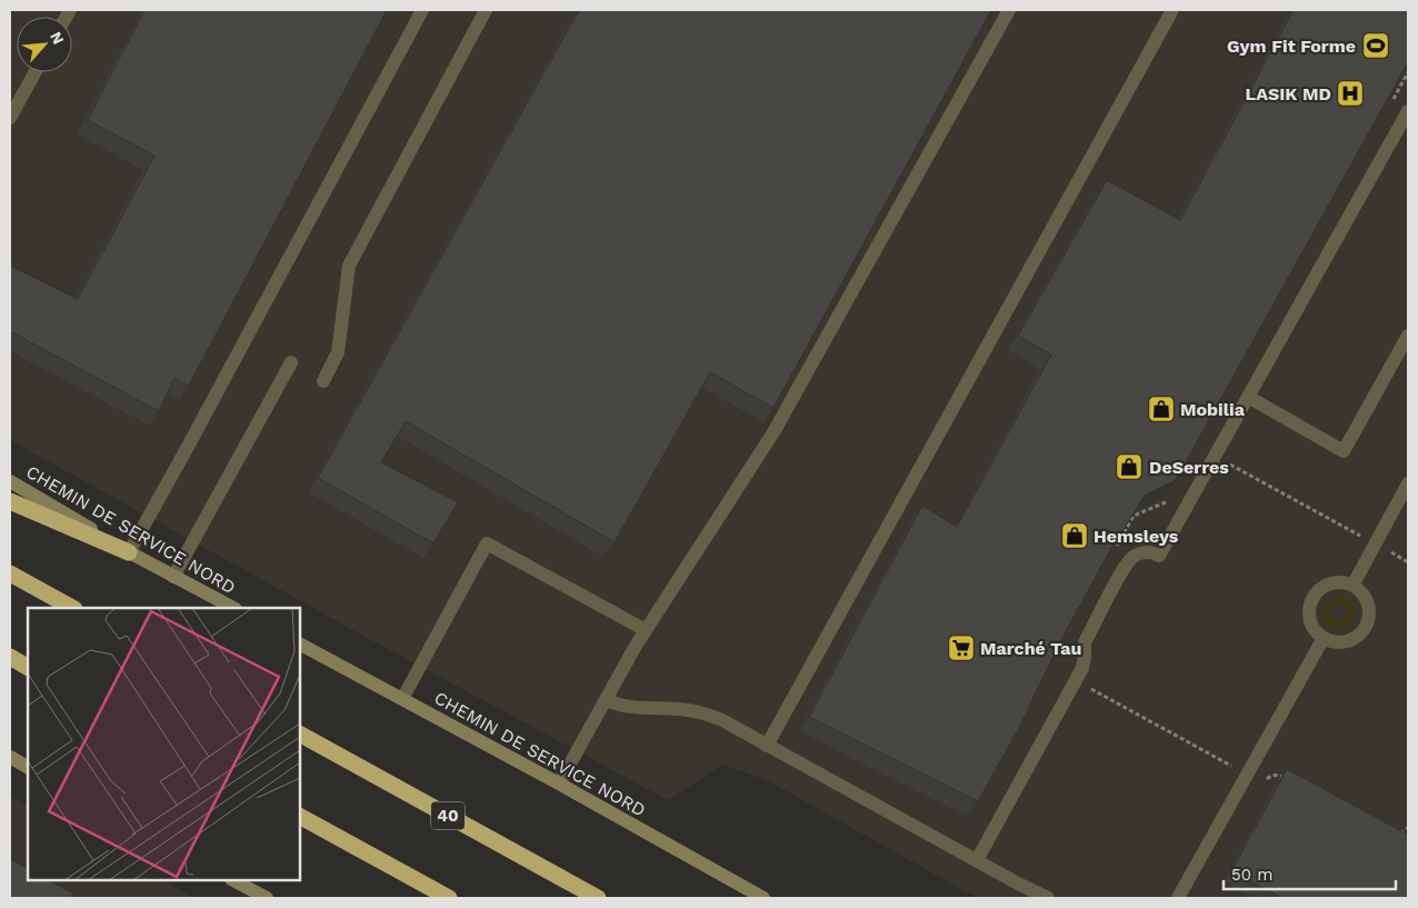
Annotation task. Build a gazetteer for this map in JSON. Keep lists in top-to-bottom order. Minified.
{"streets":{"highway":["40"],"main road":["CHEMIN DE SERVICE NORD"]},"places":{"sports":["Gym Fit Forme"],"hospital":["LASIK MD"],"shop":["Mobilia","DeSerres","Hemsleys"],"supermarket":["Marché Tau"]},"scale_bar":"50 m","north":"top right"}
